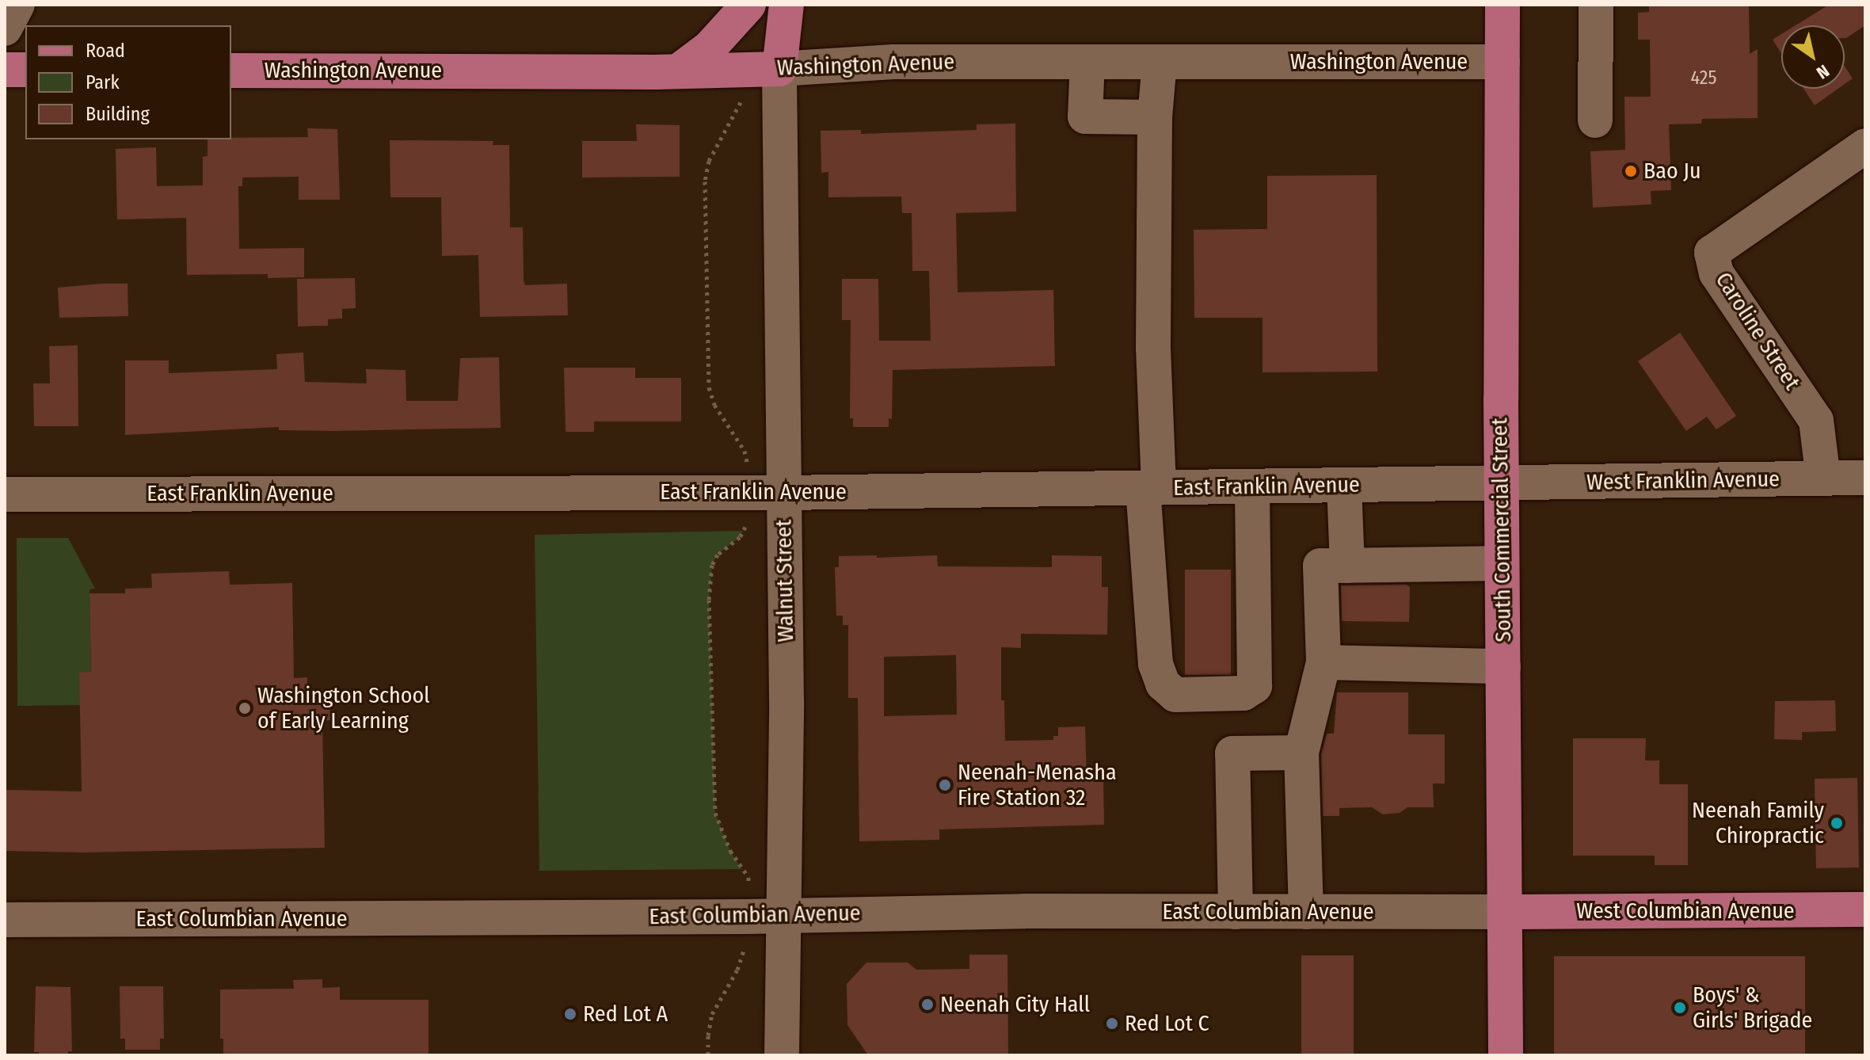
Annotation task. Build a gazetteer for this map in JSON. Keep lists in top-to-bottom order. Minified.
{"streets":{"main road":["Washington Avenue","South Commercial Street","West Columbian Avenue"],"street":["Caroline Street","West Franklin Avenue","East Franklin Avenue","Walnut Street","East Columbian Avenue"]},"crossings":[["Washington Avenue","South Commercial Street"],["Washington Avenue","Walnut Street"],["Caroline Street","West Franklin Avenue"],["West Franklin Avenue","East Franklin Avenue"],["West Franklin Avenue","South Commercial Street"],["East Franklin Avenue","South Commercial Street"],["East Franklin Avenue","Walnut Street"],["South Commercial Street","West Columbian Avenue"],["South Commercial Street","East Columbian Avenue"],["Walnut Street","East Columbian Avenue"],["West Columbian Avenue","East Columbian Avenue"]],"places":["Bao Ju","Washington School of Early Learning","Neenah-Menasha Fire Station 32","Neenah Family Chiropractic","Neenah City Hall","Boys' & Girls' Brigade","Red Lot A","Red Lot C"],"house_numbers":["425"],"legend":["Road","Park","Building"],"north":"bottom right"}
